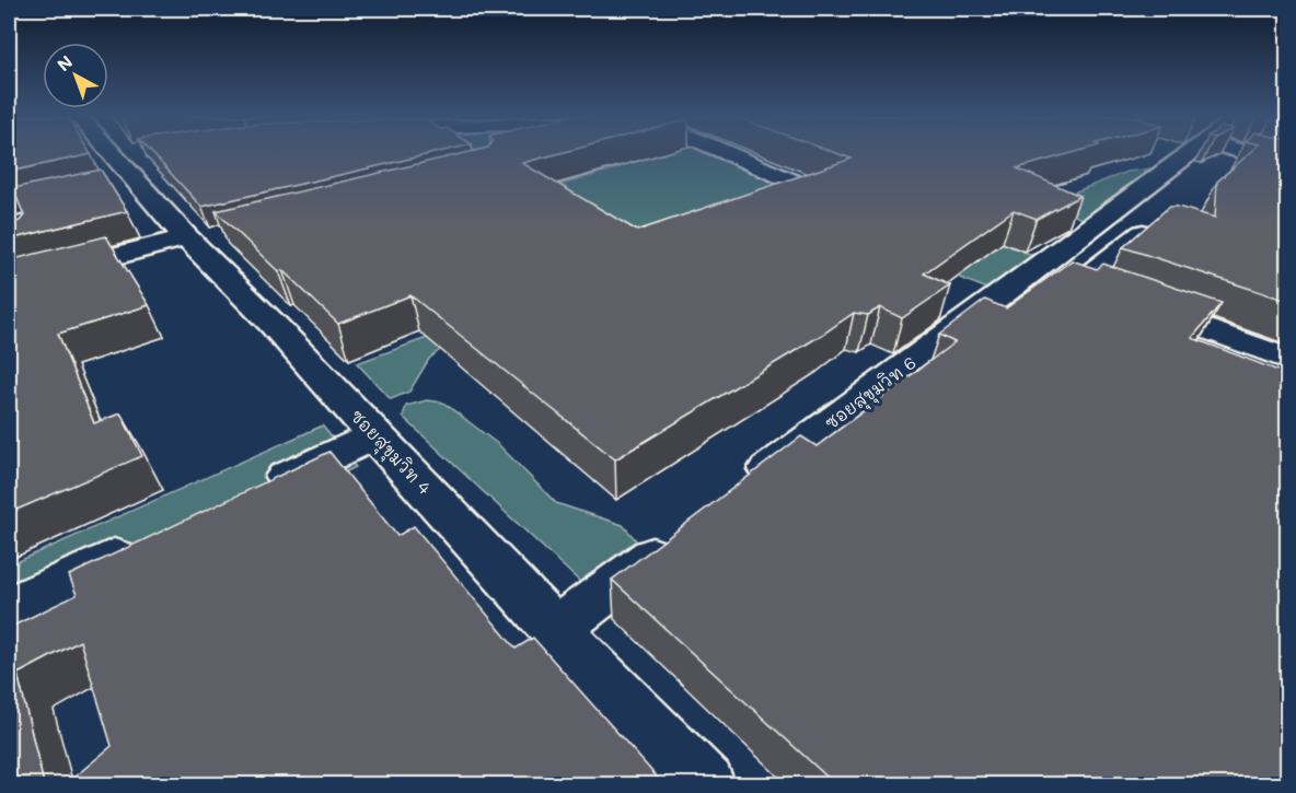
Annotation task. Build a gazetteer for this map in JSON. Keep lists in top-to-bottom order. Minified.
{"streets":{"street":["ซอยสุขุมวิท 6","ซอยสุขุมวิท 4"]},"north":"top left"}
